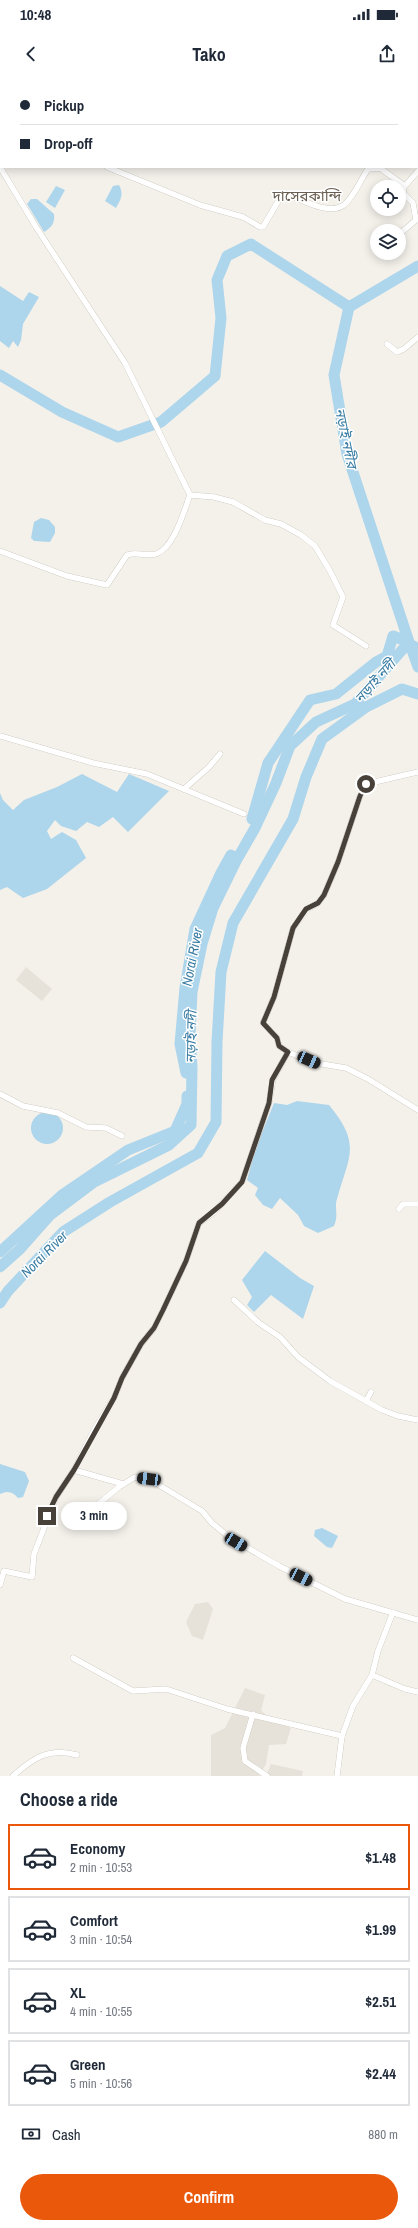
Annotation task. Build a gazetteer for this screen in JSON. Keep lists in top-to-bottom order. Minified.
{"districts":["দাসেরকান্দি"],"water":["নড়াই নদীর","নড়াই নদী","Norai River"],"page":{"status":"10:48","header":"Tako","banner":["Pickup","Drop-off"],"bubble":"3 min","heading":"Choose a ride","list":[{"name":"Economy","note":"2 min · 10:53","value":"$1.48"},{"name":"Comfort","note":"3 min · 10:54","value":"$1.99"},{"name":"XL","note":"4 min · 10:55","value":"$2.51"},{"name":"Green","note":"5 min · 10:56","value":"$2.44"}],"pay":["Cash","880 m"],"buttons":"Confirm"}}
